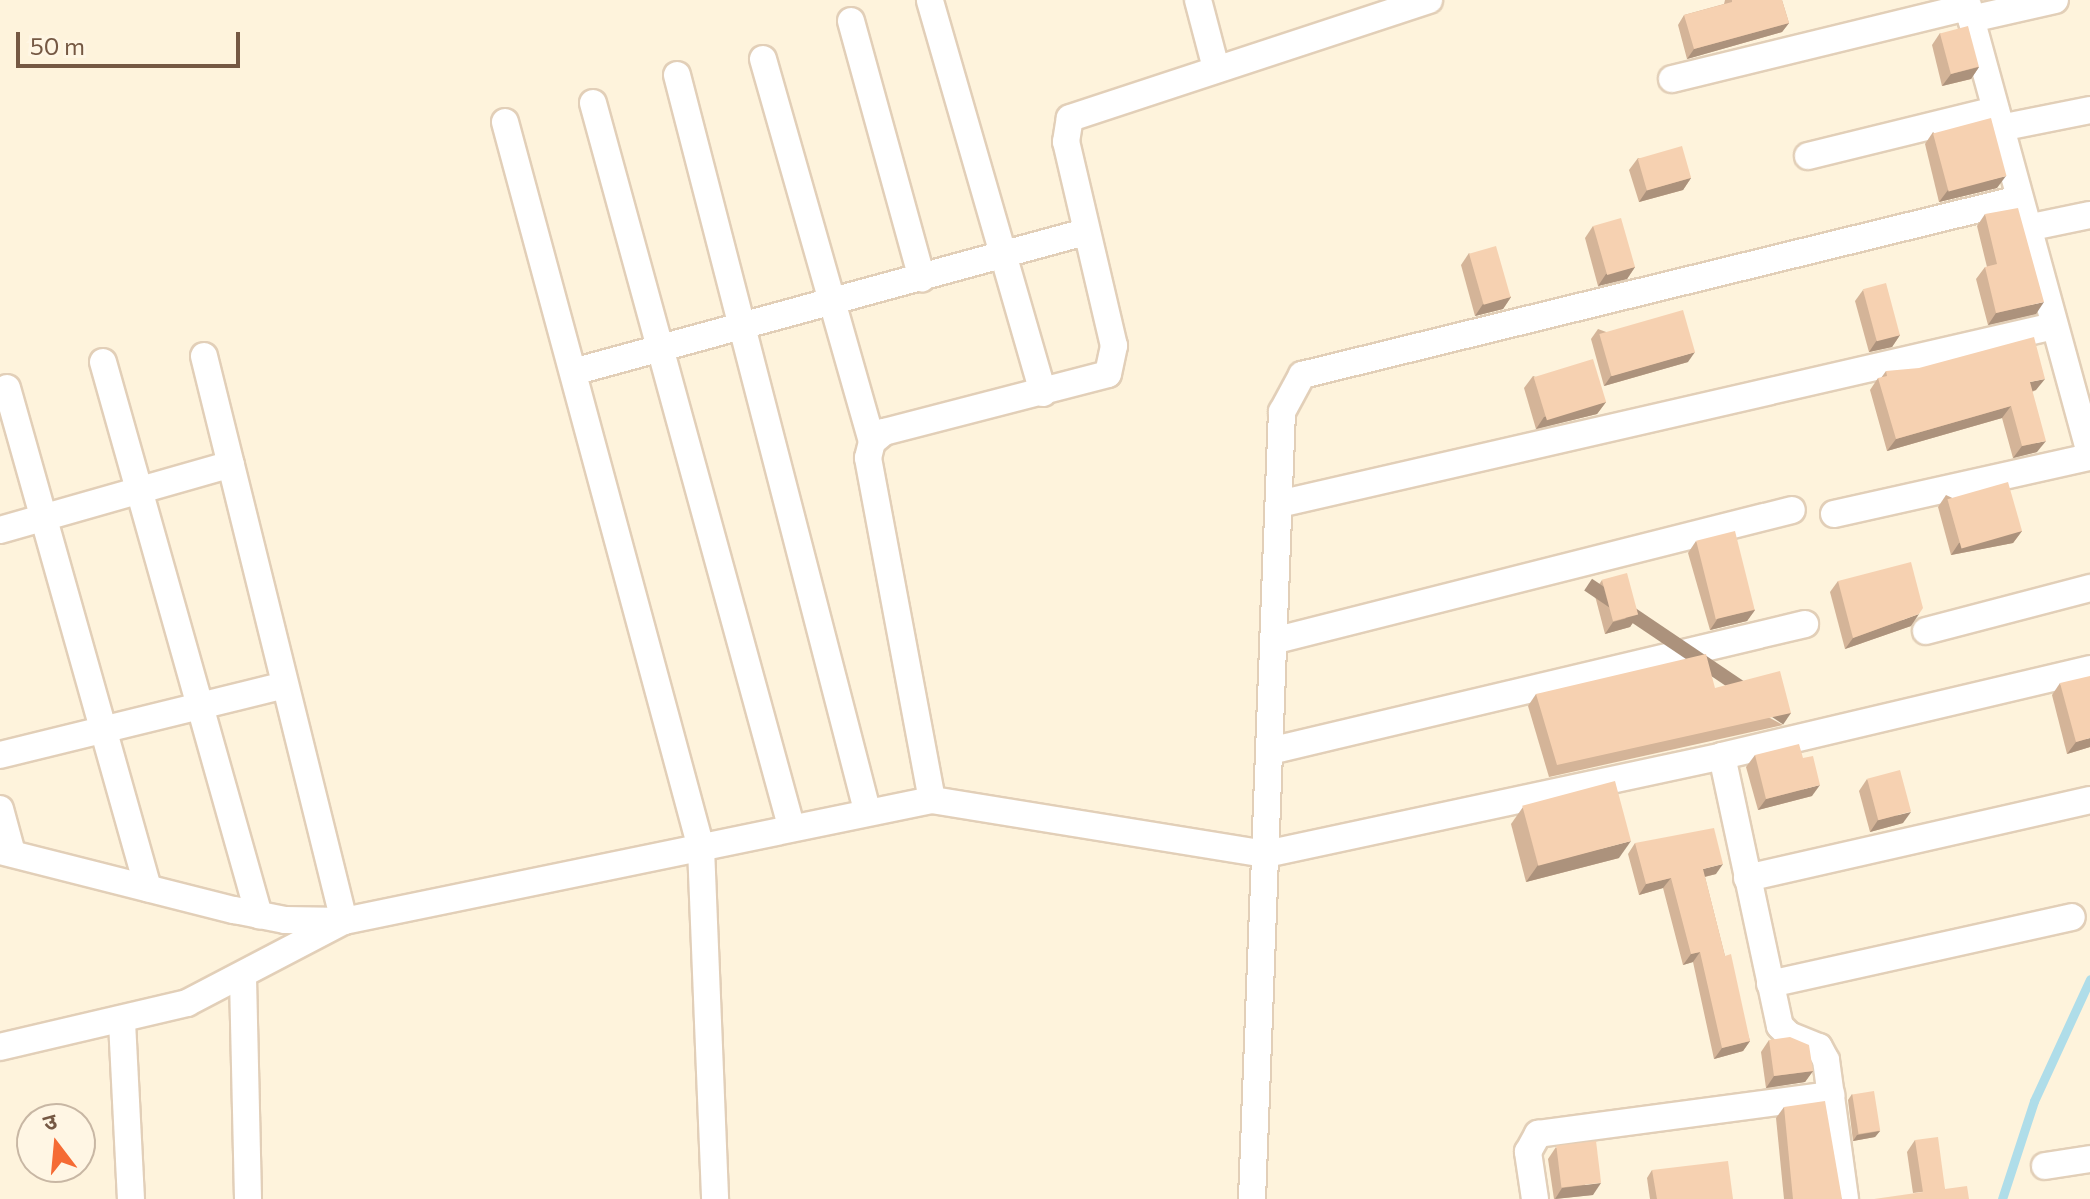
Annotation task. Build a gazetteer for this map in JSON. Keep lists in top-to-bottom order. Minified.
{"scale_bar":"50 m","north":"top"}
